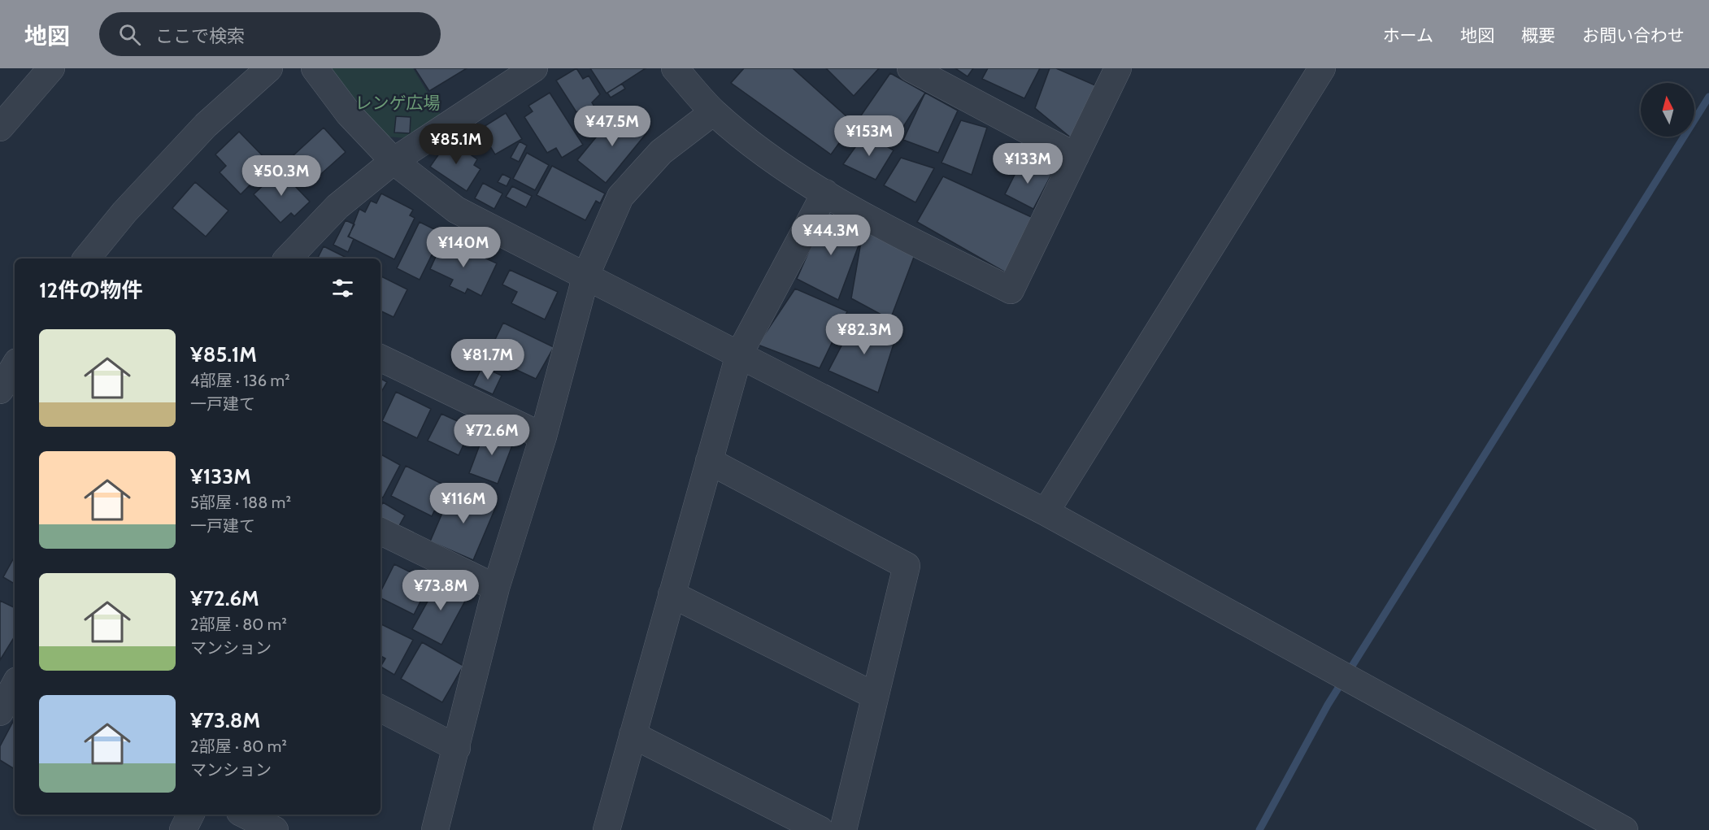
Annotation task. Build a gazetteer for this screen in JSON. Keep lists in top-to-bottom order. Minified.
{"parks":["レンゲ広場"],"north":"top","page":{"header":"地図","search":"ここで検索","nav":["ホーム","地図","概要","お問い合わせ"],"price":["¥47.5M","¥153M","¥85.1M","¥133M","¥50.3M","¥44.3M","¥140M","¥82.3M","¥81.7M","¥72.6M","¥116M","¥73.8M"],"heading":"12件の物件","list":[{"name":"¥85.1M","note":"4部屋 · 136 m² · 一戸建て"},{"name":"¥133M","note":"5部屋 · 188 m² · 一戸建て"},{"name":"¥72.6M","note":"2部屋 · 80 m² · マンション"},{"name":"¥73.8M","note":"2部屋 · 80 m² · マンション"}]}}
